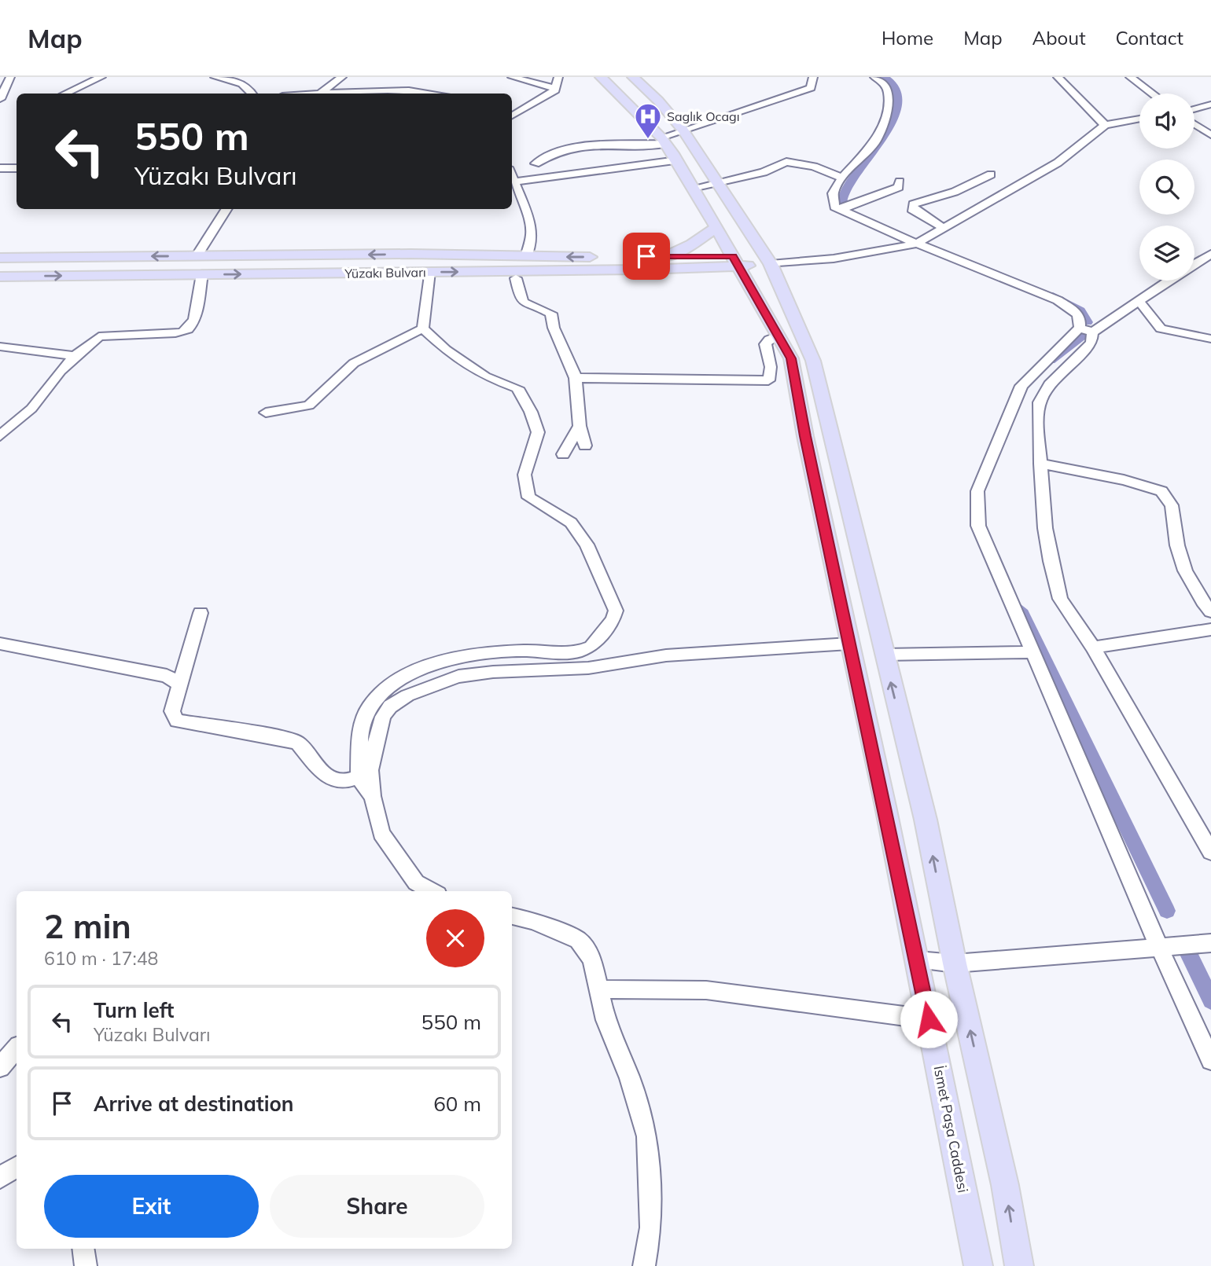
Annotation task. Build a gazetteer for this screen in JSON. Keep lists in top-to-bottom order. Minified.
{"streets":{"main road":["Yüzakı Bulvarı","İsmet Paşa Caddesi"]},"crossings":[["Yüzakı Bulvarı","İsmet Paşa Caddesi"]],"places":{"hospital":["Saglık Ocagı"]},"page":{"header":"Map","nav":["Home","Map","About","Contact"],"turn":["550 m","Yüzakı Bulvarı"],"heading":["2 min","610 m · 17:48"],"list":[{"name":"Turn left","note":"Yüzakı Bulvarı","value":"550 m"},{"name":"Arrive at destination","value":"60 m"}],"buttons":["Exit","Share"]}}
